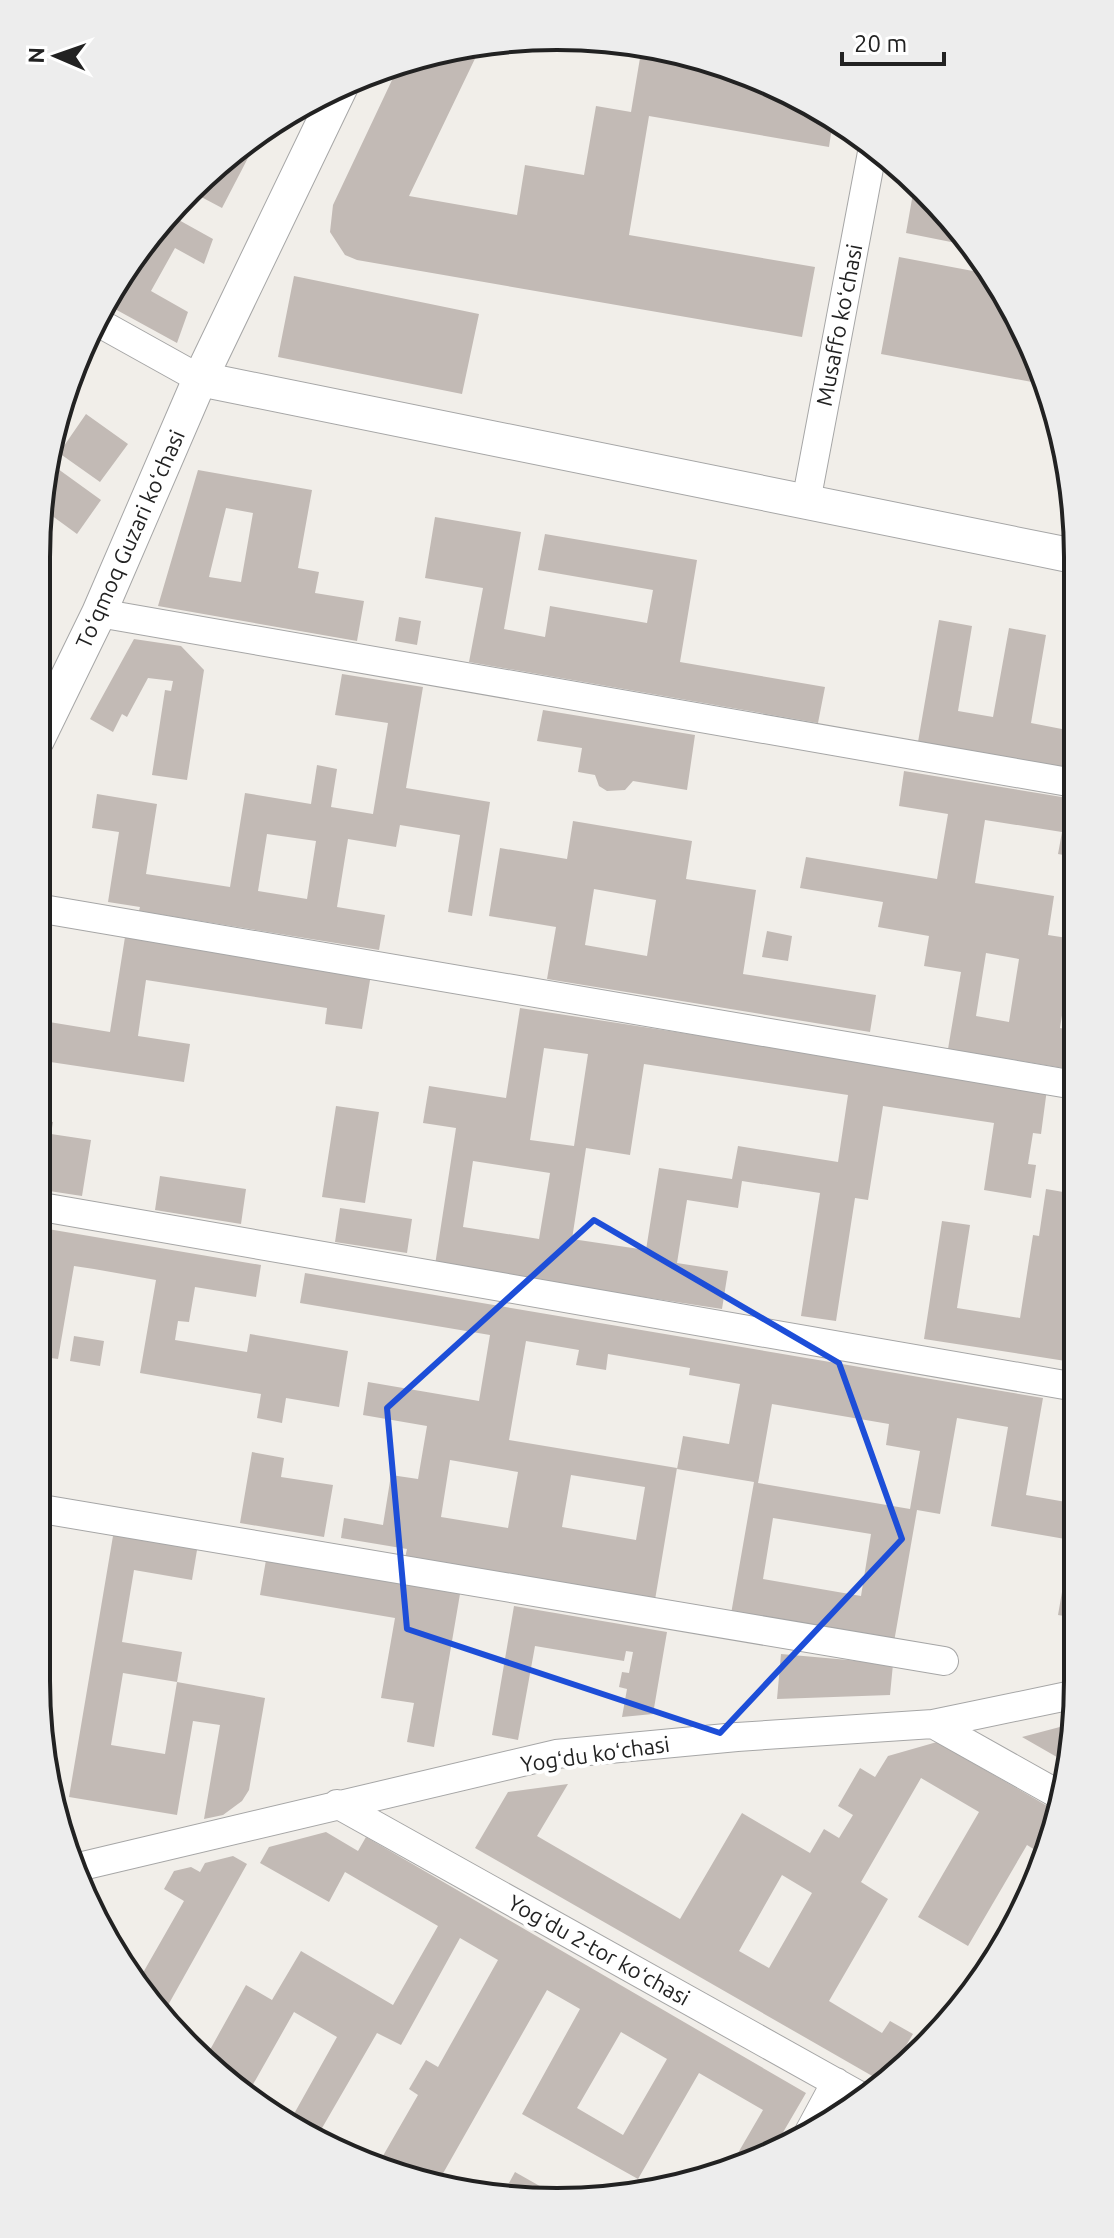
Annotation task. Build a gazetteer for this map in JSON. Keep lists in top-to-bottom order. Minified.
{"streets":{"street":["Musaffo koʻchasi","Toʻqmoq Guzari koʻchasi","Yogʻdu koʻchasi","Yogʻdu 2-tor koʻchasi"]},"crossings":[["Yogʻdu koʻchasi","Yogʻdu 2-tor koʻchasi"]],"scale_bar":"20 m","north":"left"}
